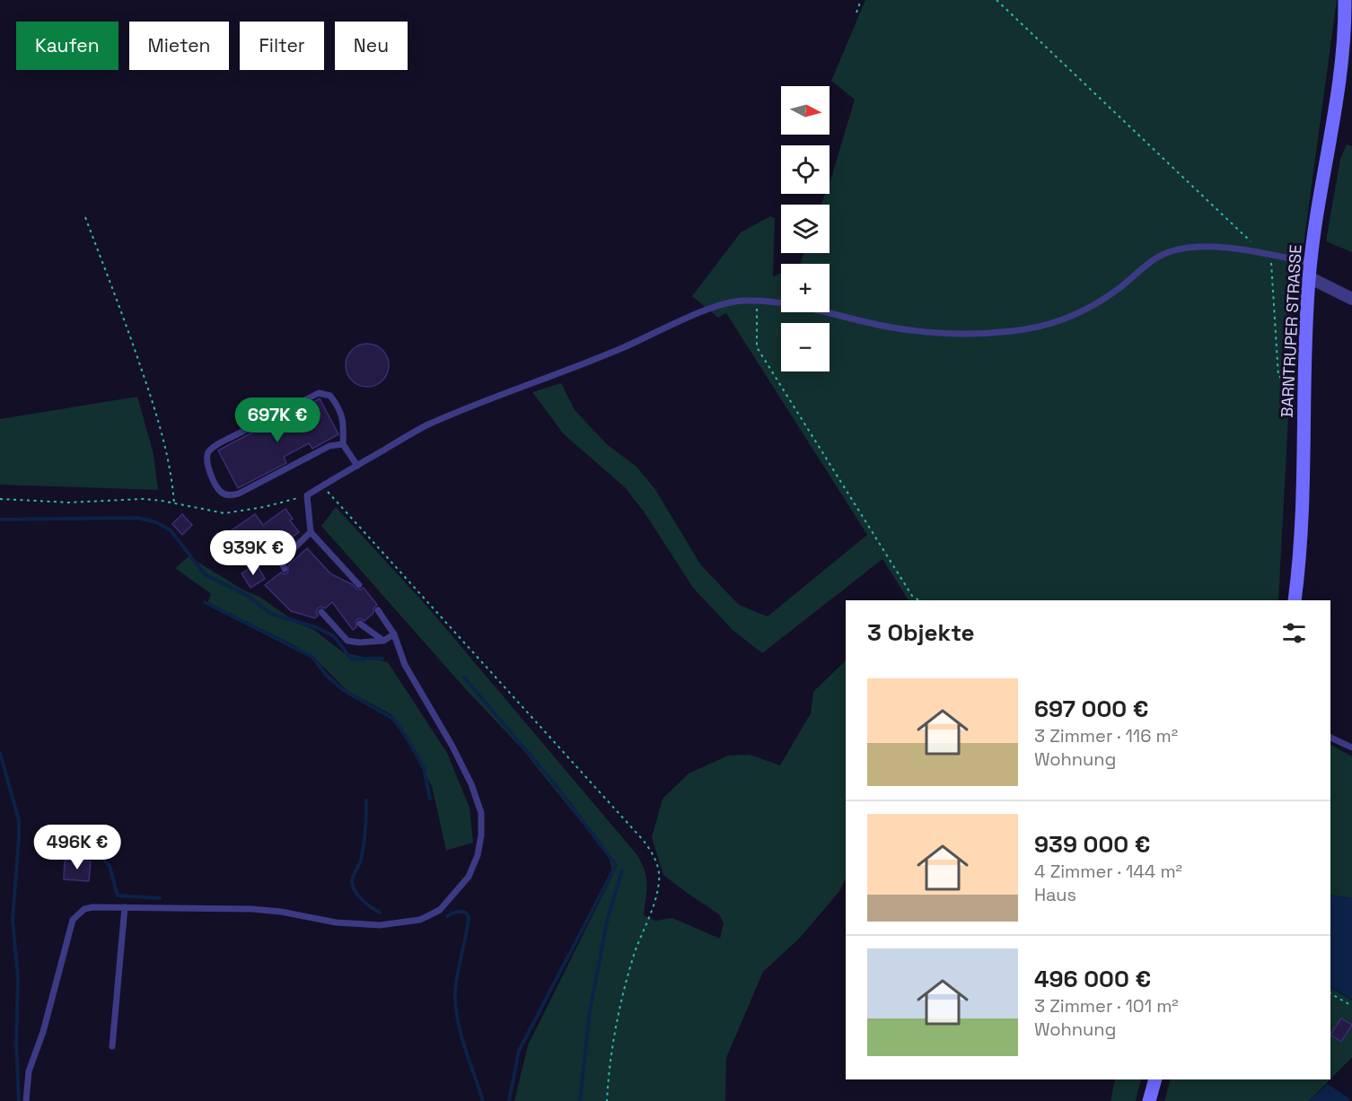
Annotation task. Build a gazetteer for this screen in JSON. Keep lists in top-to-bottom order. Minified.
{"streets":{"main road":["BARNTRUPER STRASSE"]},"north":"right","page":{"chip":["Kaufen","Mieten","Filter","Neu"],"map_buttons":["+","−"],"price":["697K €","939K €","496K €"],"heading":"3 Objekte","list":[{"name":"697 000 €","note":"3 Zimmer · 116 m² · Wohnung"},{"name":"939 000 €","note":"4 Zimmer · 144 m² · Haus"},{"name":"496 000 €","note":"3 Zimmer · 101 m² · Wohnung"}]}}
